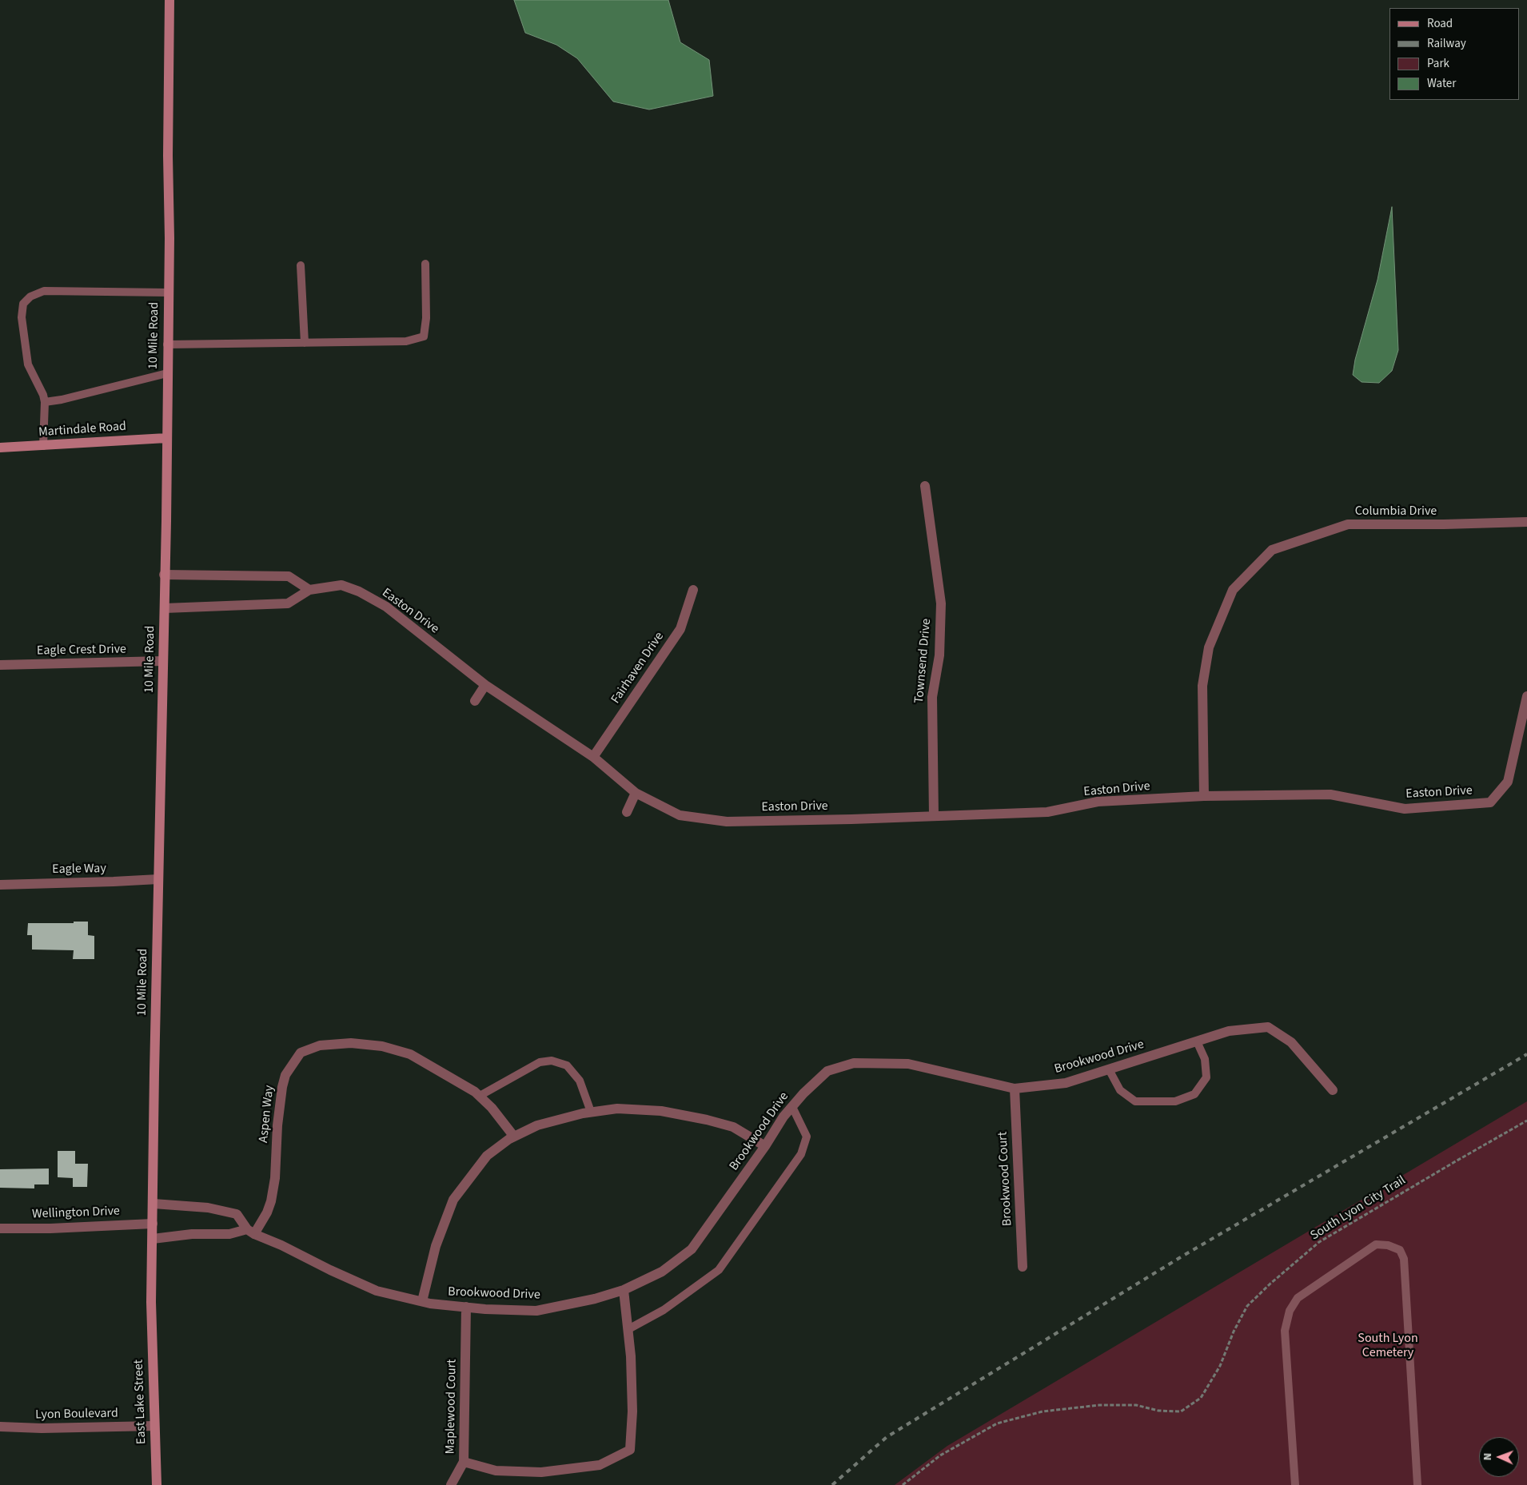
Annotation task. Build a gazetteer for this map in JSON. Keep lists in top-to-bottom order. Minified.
{"streets":{"main road":["10 Mile Road","Martindale Road","East Lake Street"],"street":["Columbia Drive","Easton Drive","Eagle Crest Drive","Townsend Drive","Fairhaven Drive","Eagle Way","Brookwood Drive","Aspen Way","Brookwood Court","Wellington Drive","Maplewood Court","Lyon Boulevard"],"path":["South Lyon City Trail"]},"crossings":[["10 Mile Road","Martindale Road"],["10 Mile Road","Easton Drive"],["10 Mile Road","Eagle Crest Drive"],["10 Mile Road","Eagle Way"],["10 Mile Road","Wellington Drive"],["10 Mile Road","East Lake Street"],["Columbia Drive","Easton Drive"],["Easton Drive","Townsend Drive"],["Easton Drive","Fairhaven Drive"],["Brookwood Drive","Aspen Way"],["Brookwood Drive","Brookwood Court"],["Brookwood Drive","Maplewood Court"],["East Lake Street","Lyon Boulevard"]],"parks":["South Lyon Cemetery"],"legend":["Road","Railway","Park","Water"],"north":"left"}
